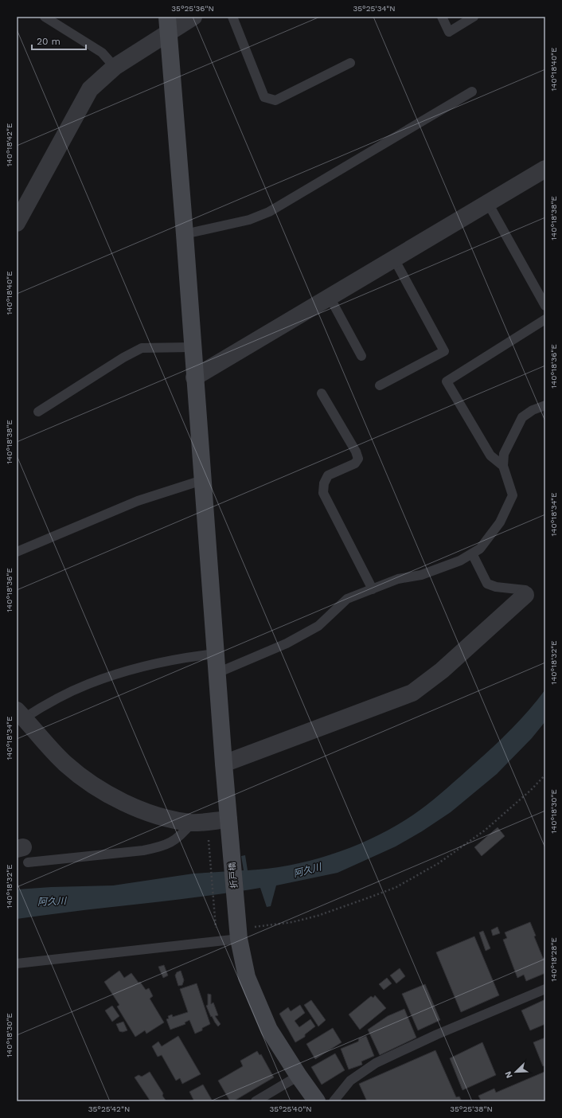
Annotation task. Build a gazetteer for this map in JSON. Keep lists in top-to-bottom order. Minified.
{"streets":{"street":["折戸橋"]},"water":["阿久川"],"scale_bar":"20 m","north":"bottom left","coordinates":["35°25'36\"N","35°25'34\"N","140°18'40\"E","140°18'42\"E","140°18'38\"E","140°18'36\"E","140°18'34\"E","140°18'32\"E","140°18'30\"E","140°18'28\"E","35°25'42\"N","35°25'40\"N","35°25'38\"N"]}
